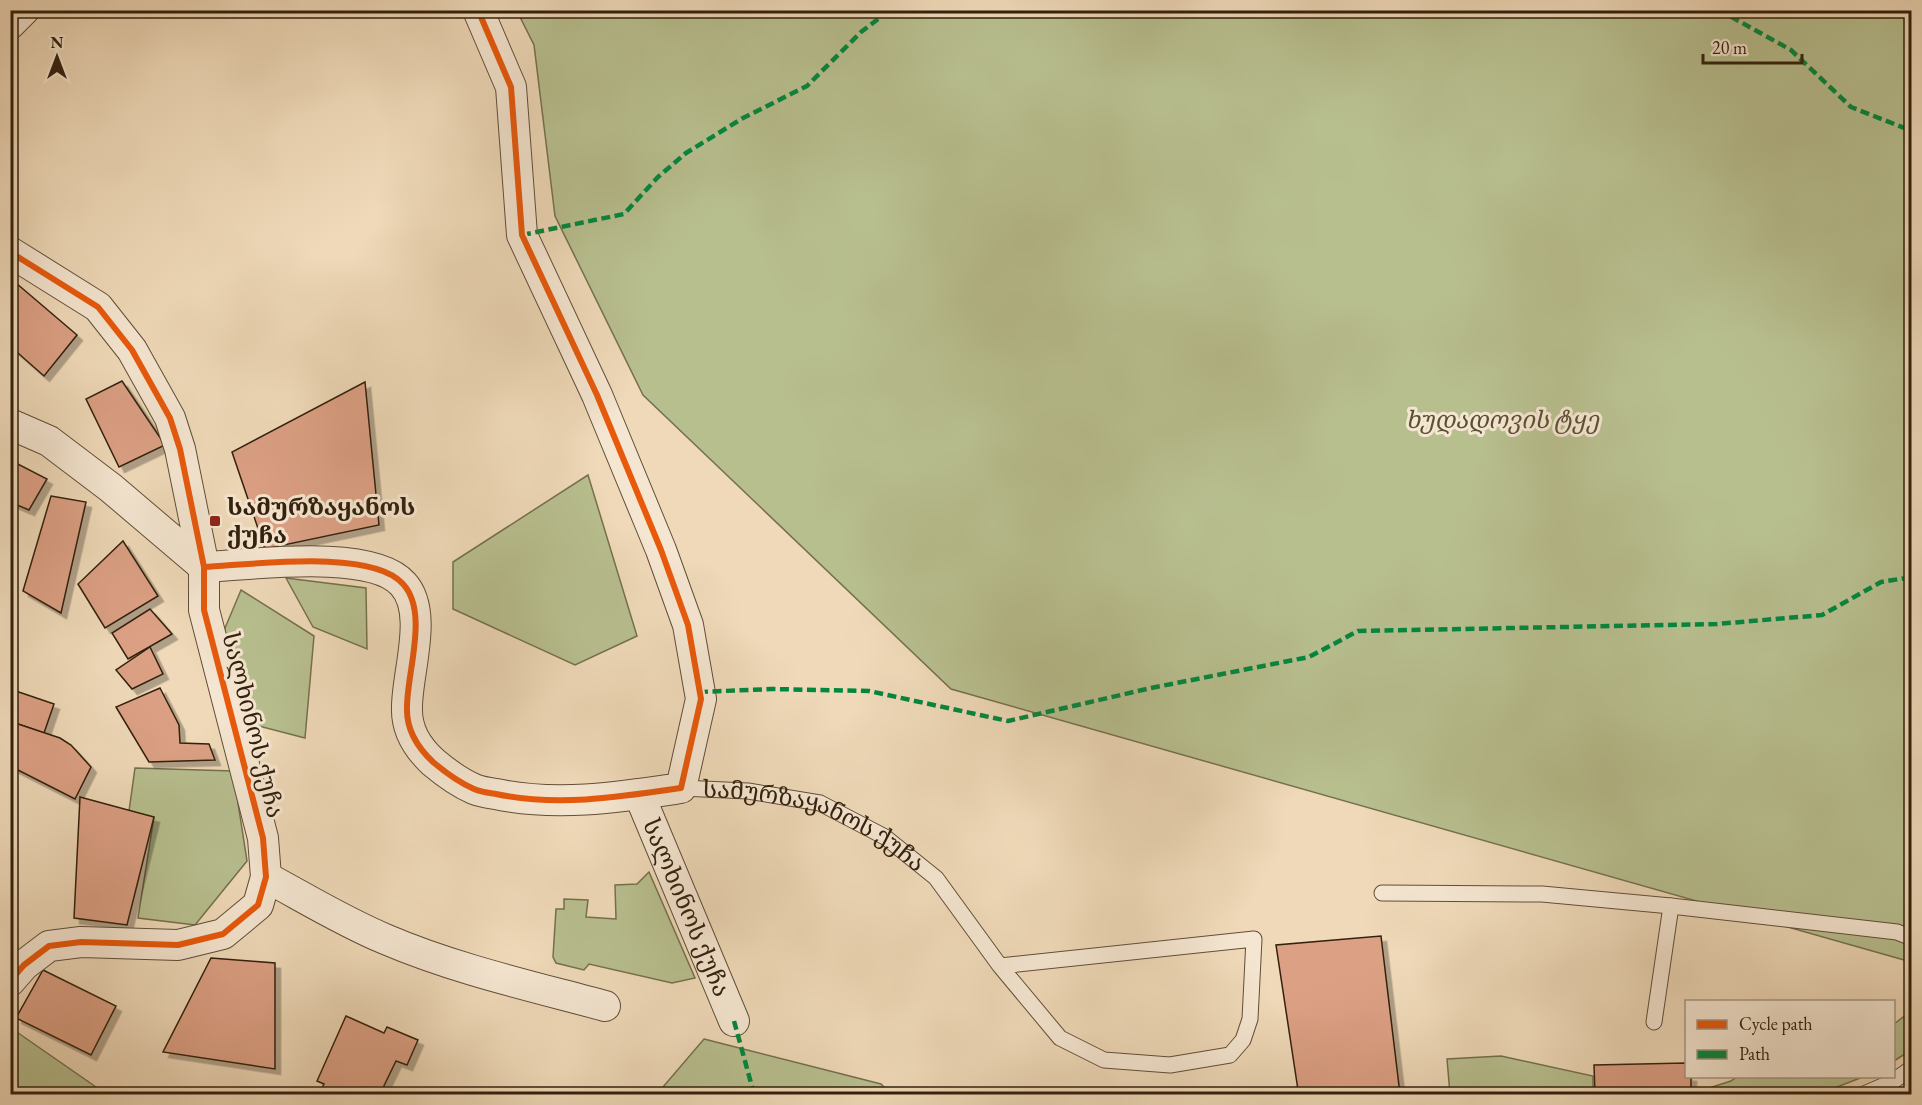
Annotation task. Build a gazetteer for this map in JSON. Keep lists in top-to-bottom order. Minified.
{"streets":{"street":["სალხინოს ქუჩა","სამურზაყანოს ქუჩა"]},"crossings":[["სალხინოს ქუჩა","სამურზაყანოს ქუჩა"]],"parks":["ხუდადოვის ტყე"],"places":{"transit":["სამურზაყანოს ქუჩა"]},"legend":["Cycle path","Path"],"scale_bar":"20 m","north":"top"}
